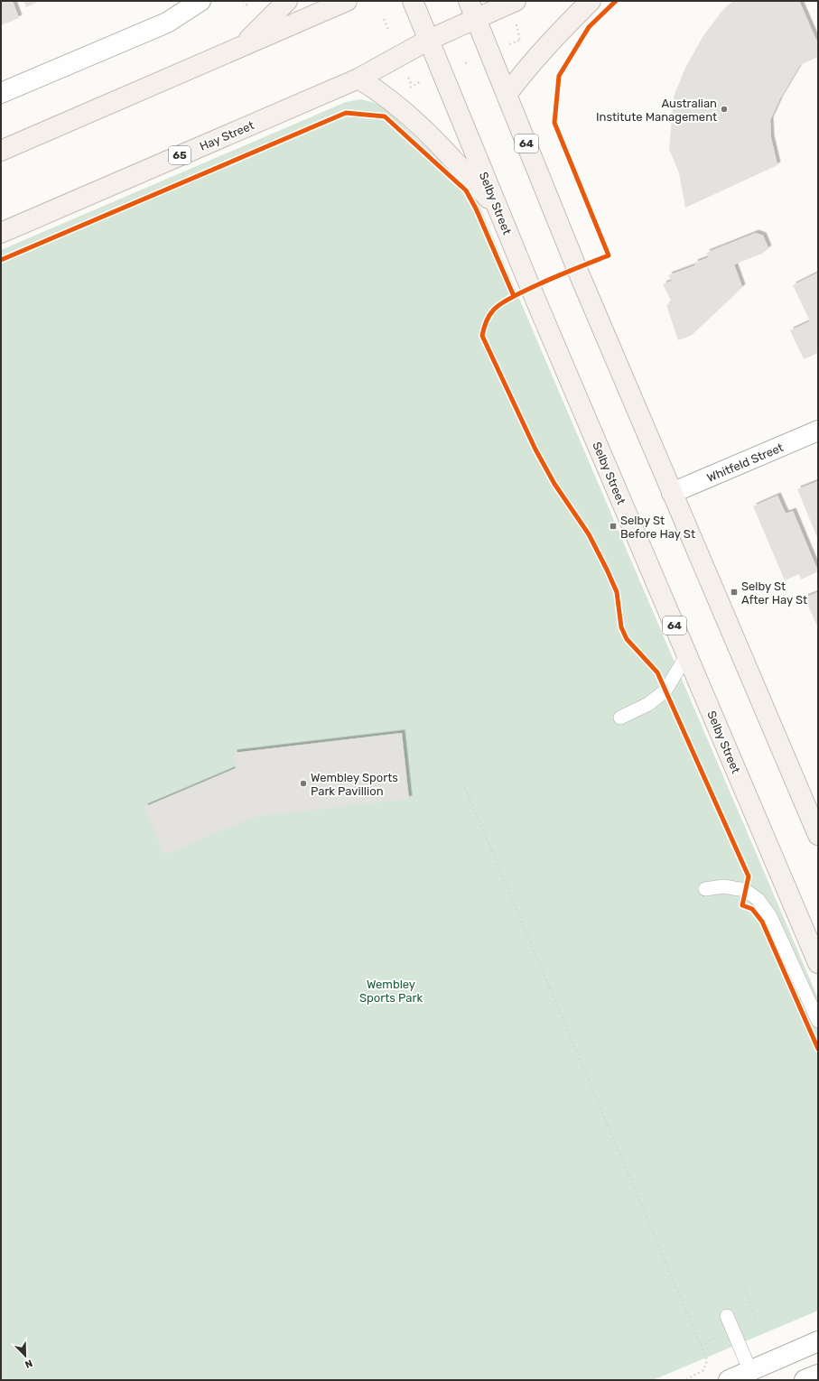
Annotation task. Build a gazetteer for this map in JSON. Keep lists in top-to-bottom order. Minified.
{"streets":{"main road":["Hay Street","64","65","Selby Street"],"street":["Whitfeld Street"]},"crossings":[["Hay Street","65"],["Hay Street","Selby Street"],["64","65"],["64","Whitfeld Street"],["65","Selby Street"]],"parks":["Wembley Sports Park"],"places":{"other":["Australian Institute Management","Wembley Sports Park Pavillion"],"transit":["Selby St Before Hay St","Selby St After Hay St"]},"north":"bottom right"}
